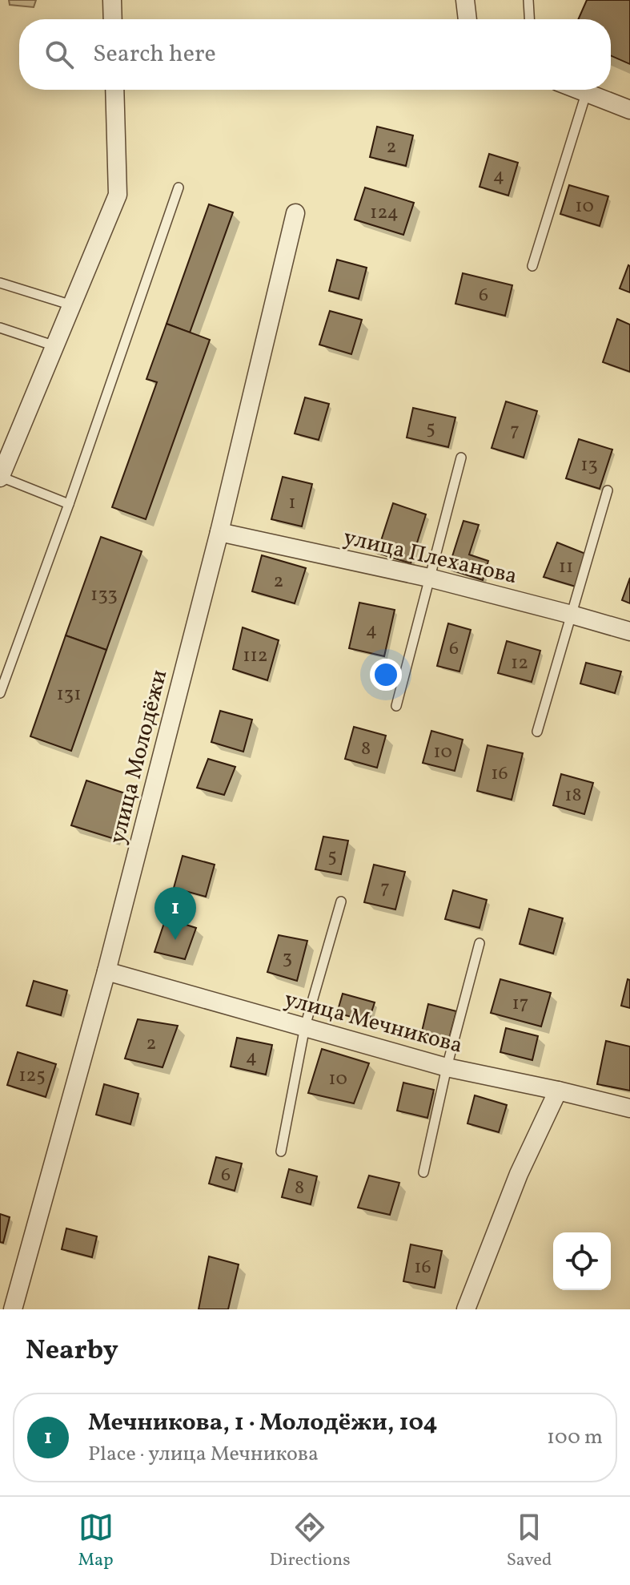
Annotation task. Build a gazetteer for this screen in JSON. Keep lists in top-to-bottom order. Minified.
{"streets":{"street":["улица Плеханова","улица Молодёжи","улица Мечникова"]},"crossings":[["улица Плеханова","улица Молодёжи"],["улица Молодёжи","улица Мечникова"]],"house_numbers":["2","4","10","124","6","5","7","13","1","11","2","133","4","6","112","12","131","8","10","16","18","5","7","3","17","2","4","125","10","6","8","16"],"page":{"search":"Search here","pins":"1","heading":"Nearby","list":[{"mark":"1","name":"Мечникова, 1 · Молодёжи, 104","note":"Place · улица Мечникова","value":"100 m"}],"nav":["Map","Directions","Saved"]}}
